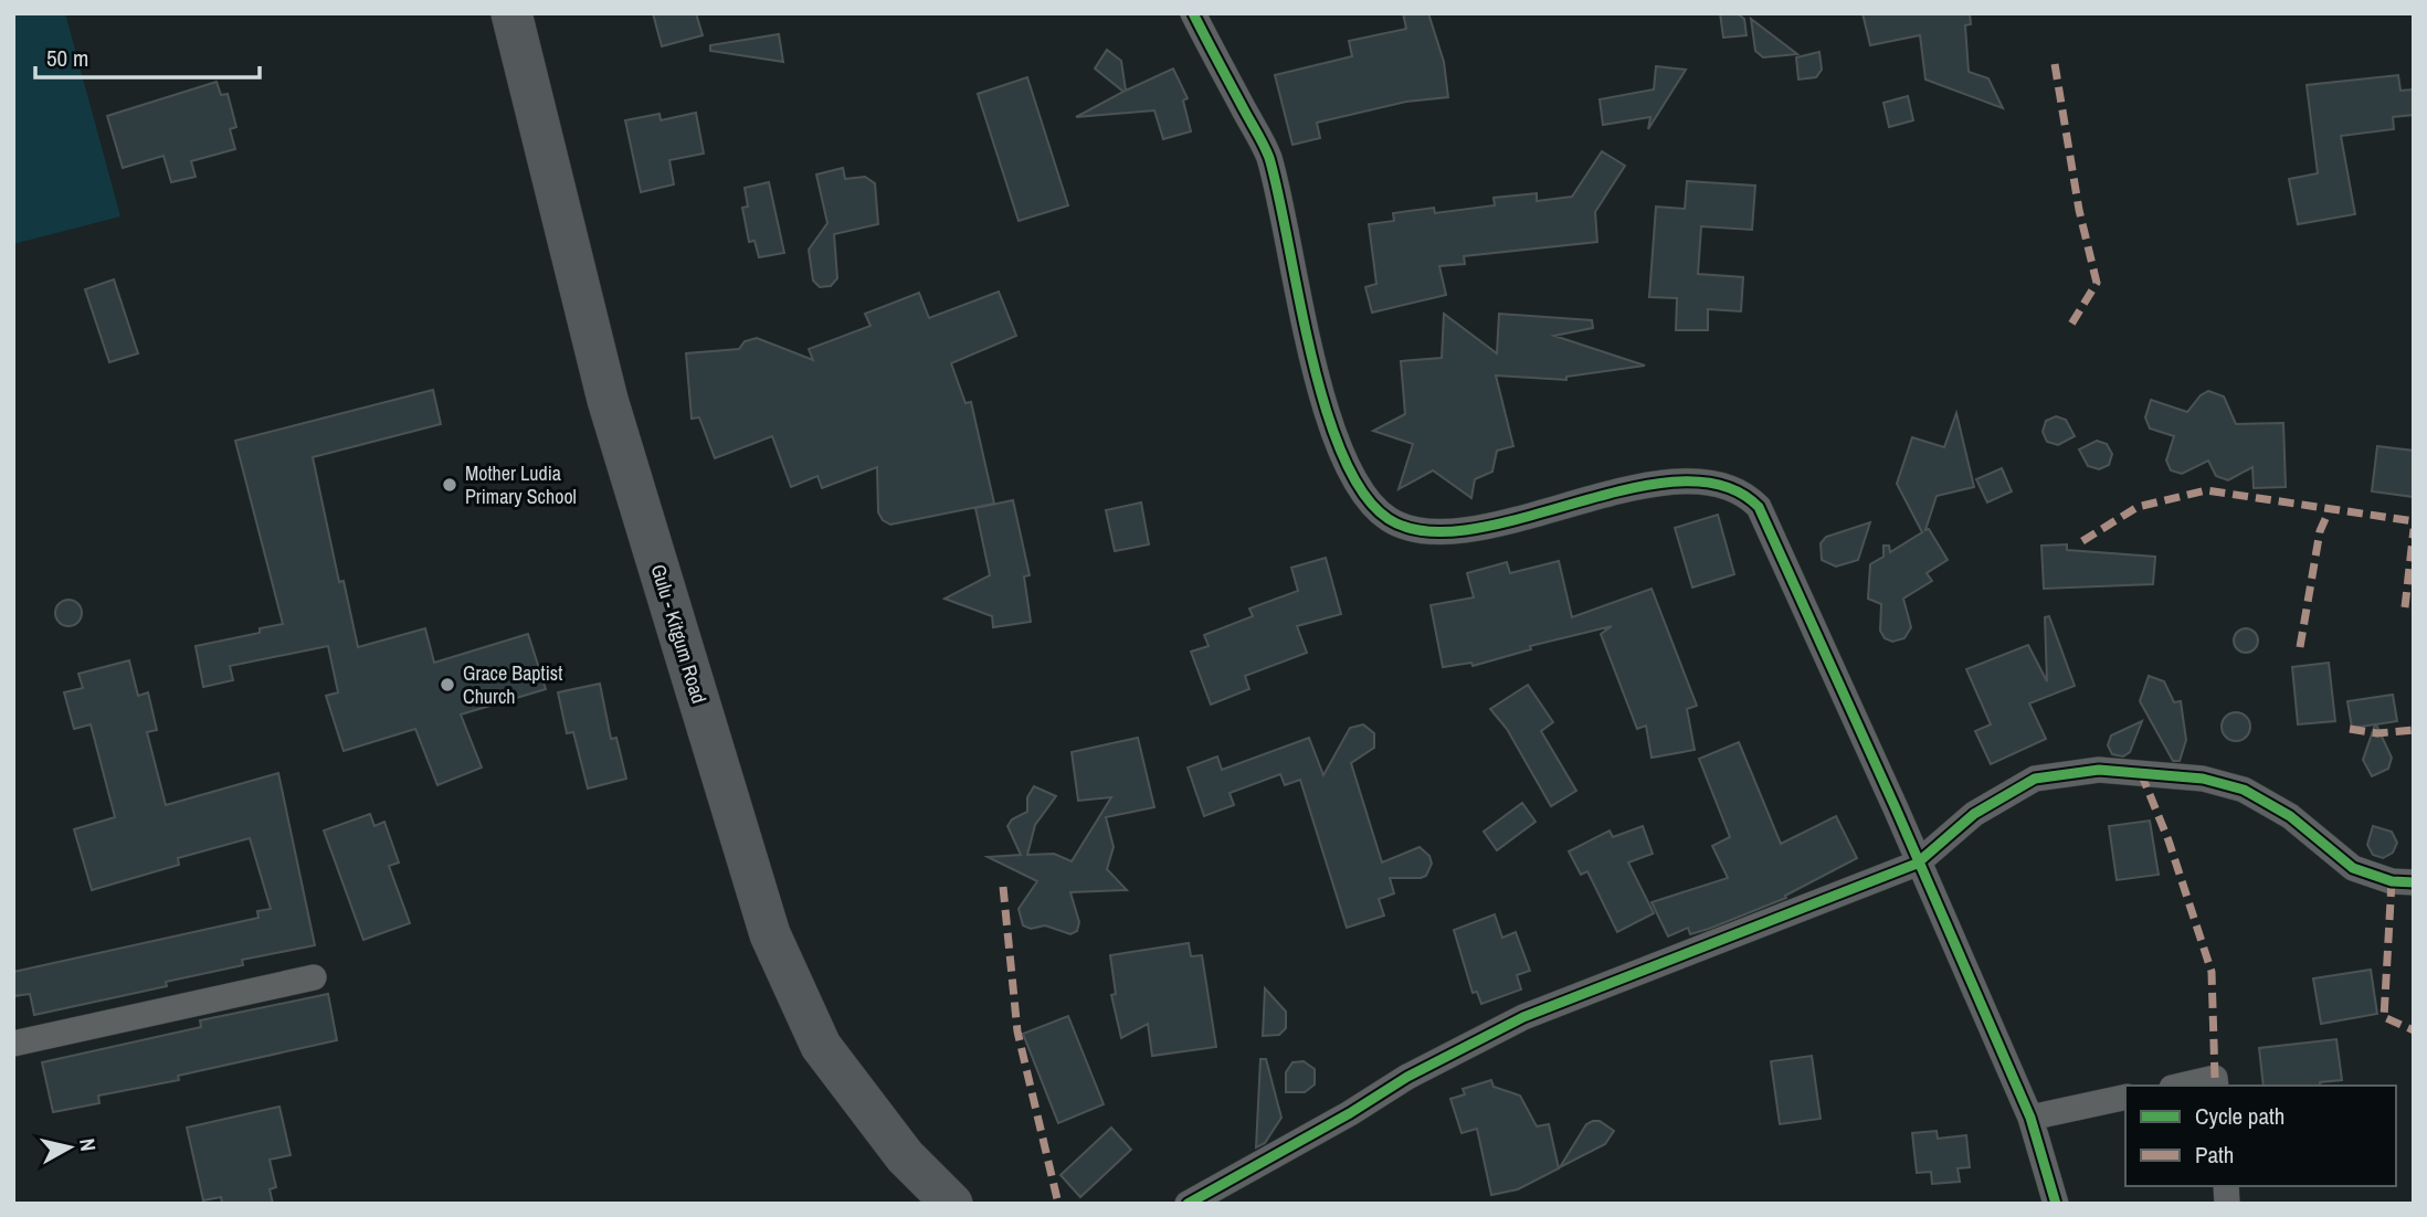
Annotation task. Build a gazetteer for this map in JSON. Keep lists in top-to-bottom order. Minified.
{"streets":{"main road":["Gulu - Kitgum Road"]},"places":["Mother Ludia Primary School","Grace Baptist Church"],"legend":["Cycle path","Path"],"scale_bar":"50 m","north":"right"}
